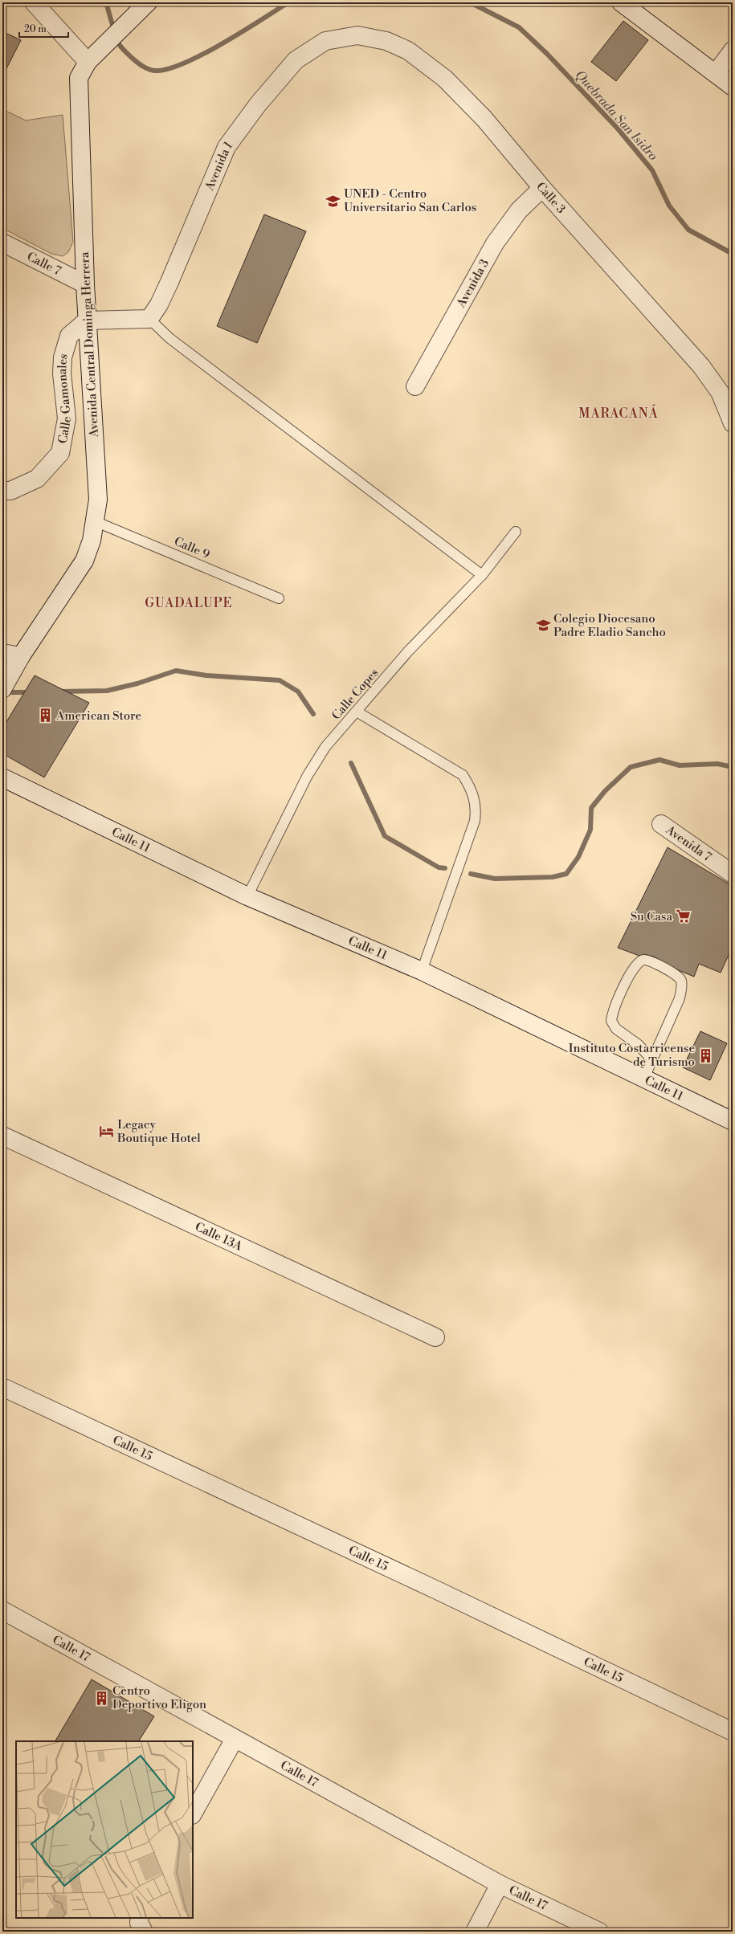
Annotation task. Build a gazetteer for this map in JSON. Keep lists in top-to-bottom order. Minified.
{"streets":{"street":["Avenida 1","Calle 3","Calle 7","Avenida 3","Avenida Central Dominga Herrera","Calle Gamonales","Calle 11","Avenida 7","Calle 13A","Calle 15","Calle 17"],"lane":["Calle 9","Calle Copes"]},"crossings":[["Avenida 1","Calle 3"],["Calle 3","Avenida 3"],["Calle 7","Avenida Central Dominga Herrera"],["Avenida Central Dominga Herrera","Calle Gamonales"],["Avenida Central Dominga Herrera","Calle 9"],["Calle Copes","Calle 11"]],"districts":["MARACANÁ","GUADALUPE"],"water":["Quebrada San Isidro"],"places":{"school or university":["UNED - Centro Universitario San Carlos","Colegio Diocesano Padre Eladio Sancho"],"building":["American Store","Instituto Costarricense de Turismo","Centro Deportivo Eligon"],"supermarket":["Su Casa"],"hotel":["Legacy Boutique Hotel"]},"scale_bar":"20 m"}
